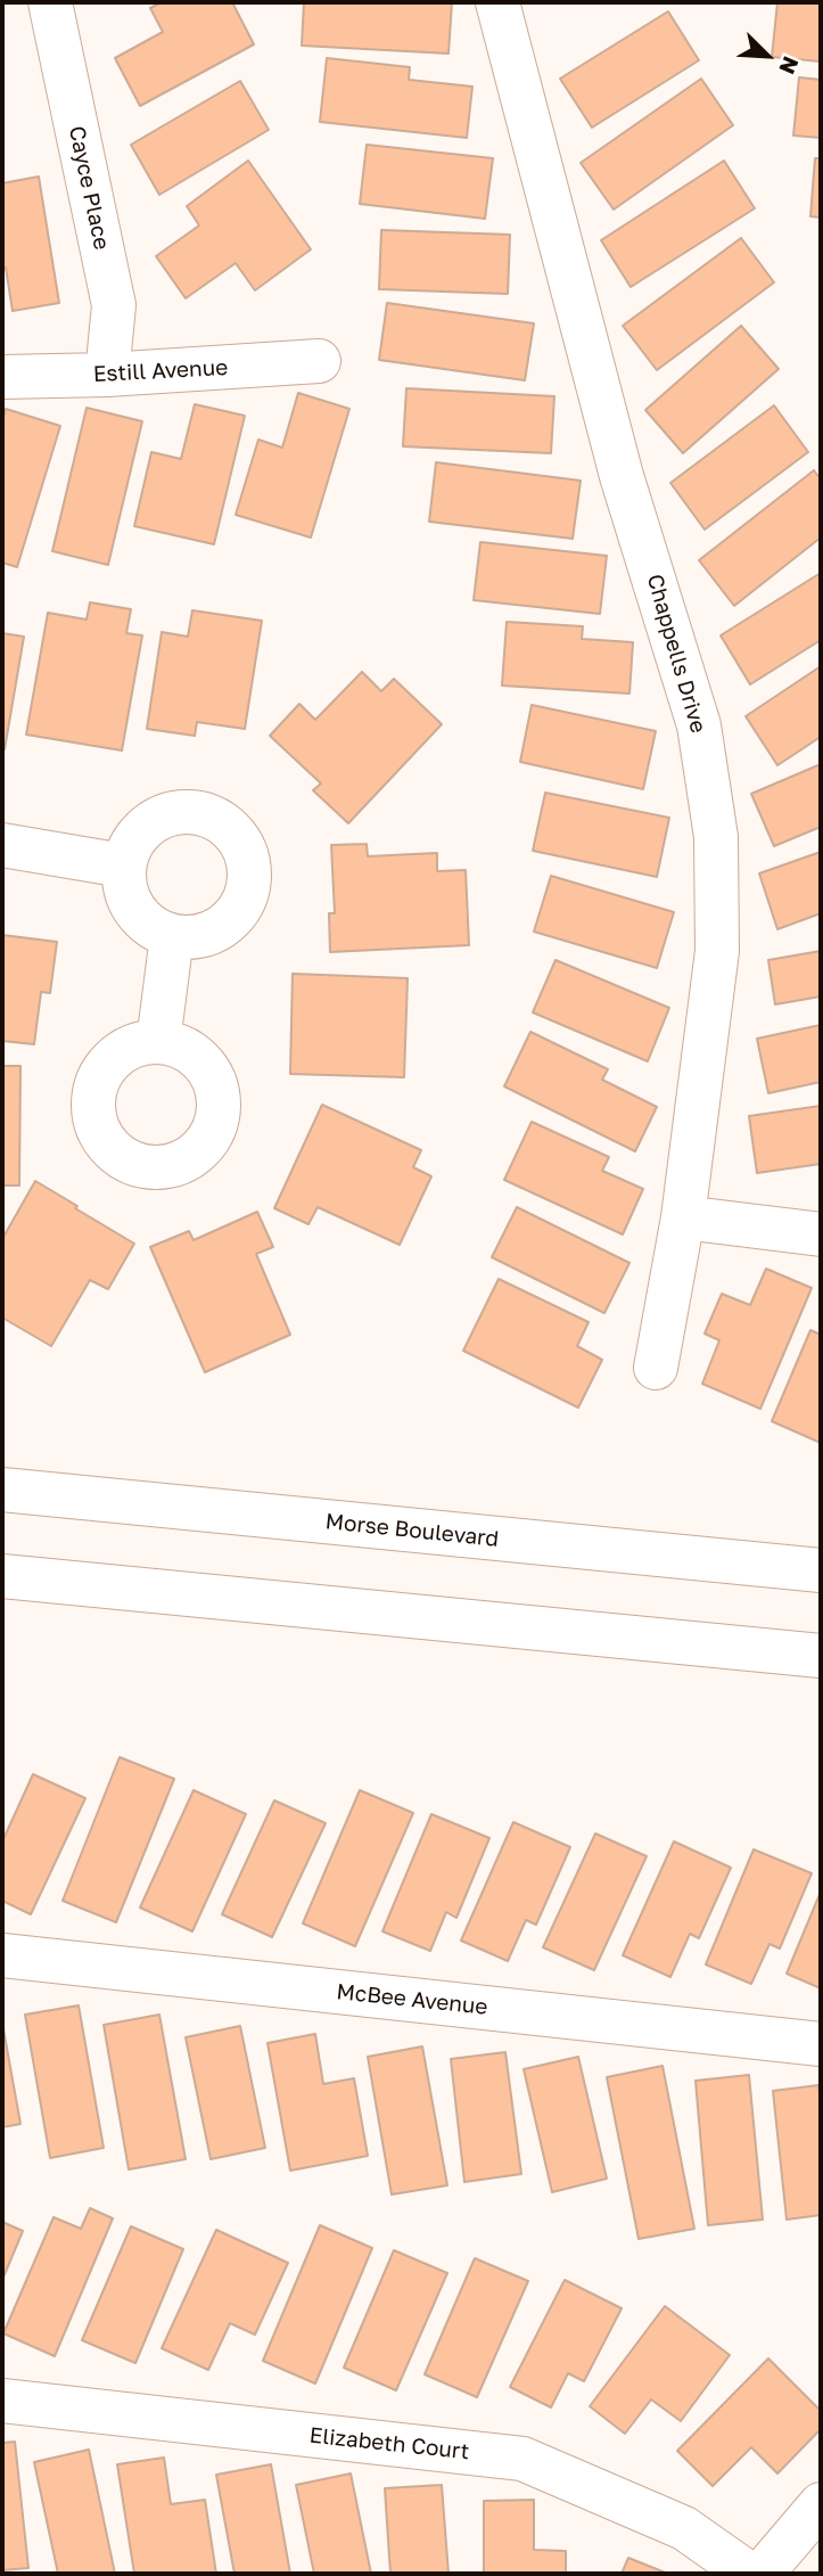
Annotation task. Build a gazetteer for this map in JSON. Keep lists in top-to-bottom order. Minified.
{"streets":{"street":["Cayce Place","Estill Avenue","Chappells Drive","Morse Boulevard","McBee Avenue","Elizabeth Court"]},"crossings":[["Cayce Place","Estill Avenue"]],"north":"bottom right"}
